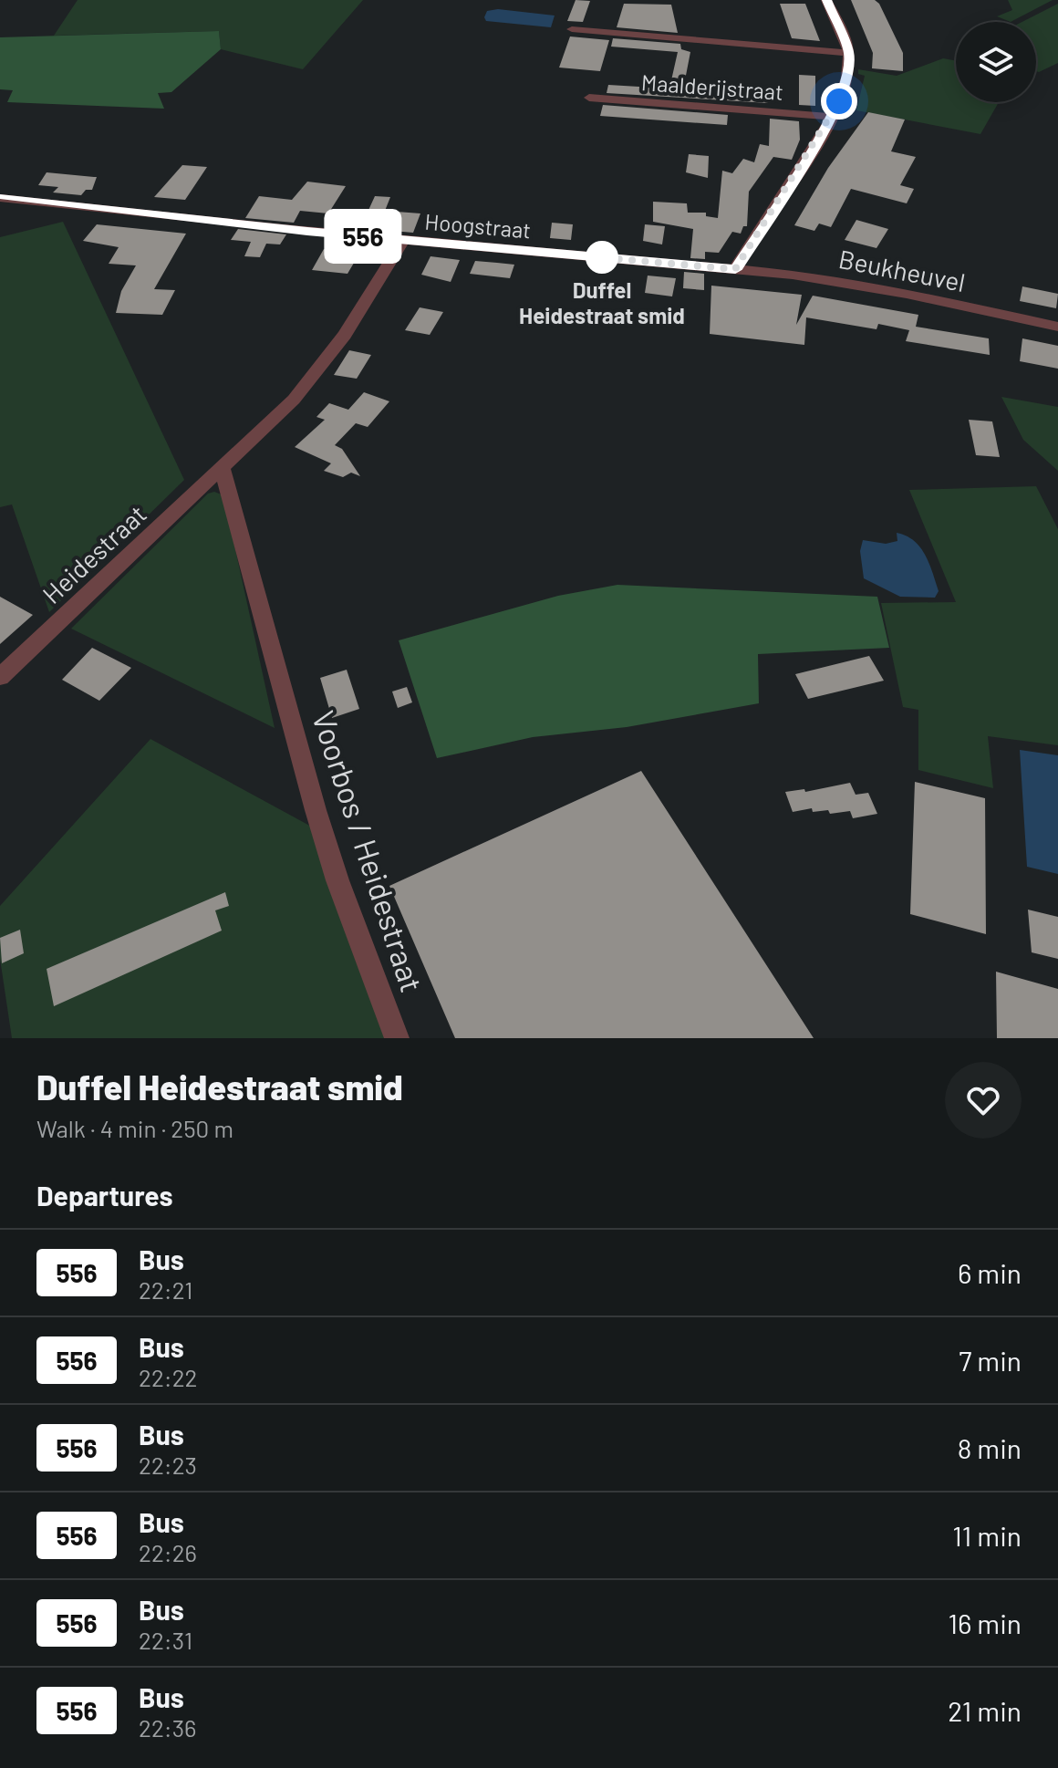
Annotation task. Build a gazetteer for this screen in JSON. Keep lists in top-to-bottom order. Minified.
{"streets":{"street":["Maalderijstraat","Hoogstraat","Beukheuvel","Heidestraat","Voorbos / Heidestraat"]},"crossings":[["Hoogstraat","Beukheuvel"],["Hoogstraat","Heidestraat"],["Heidestraat","Voorbos / Heidestraat"]],"places":["Duffel Heidestraat smid"],"lines":["bus line 556"],"page":{"on_map":"556","heading":[["Duffel Heidestraat smid","Walk · 4 min · 250 m"],"Departures"],"list":[{"mark":"556","name":"Bus","note":"22:21","value":"6 min"},{"mark":"556","name":"Bus","note":"22:22","value":"7 min"},{"mark":"556","name":"Bus","note":"22:23","value":"8 min"},{"mark":"556","name":"Bus","note":"22:26","value":"11 min"},{"mark":"556","name":"Bus","note":"22:31","value":"16 min"},{"mark":"556","name":"Bus","note":"22:36","value":"21 min"}]}}
